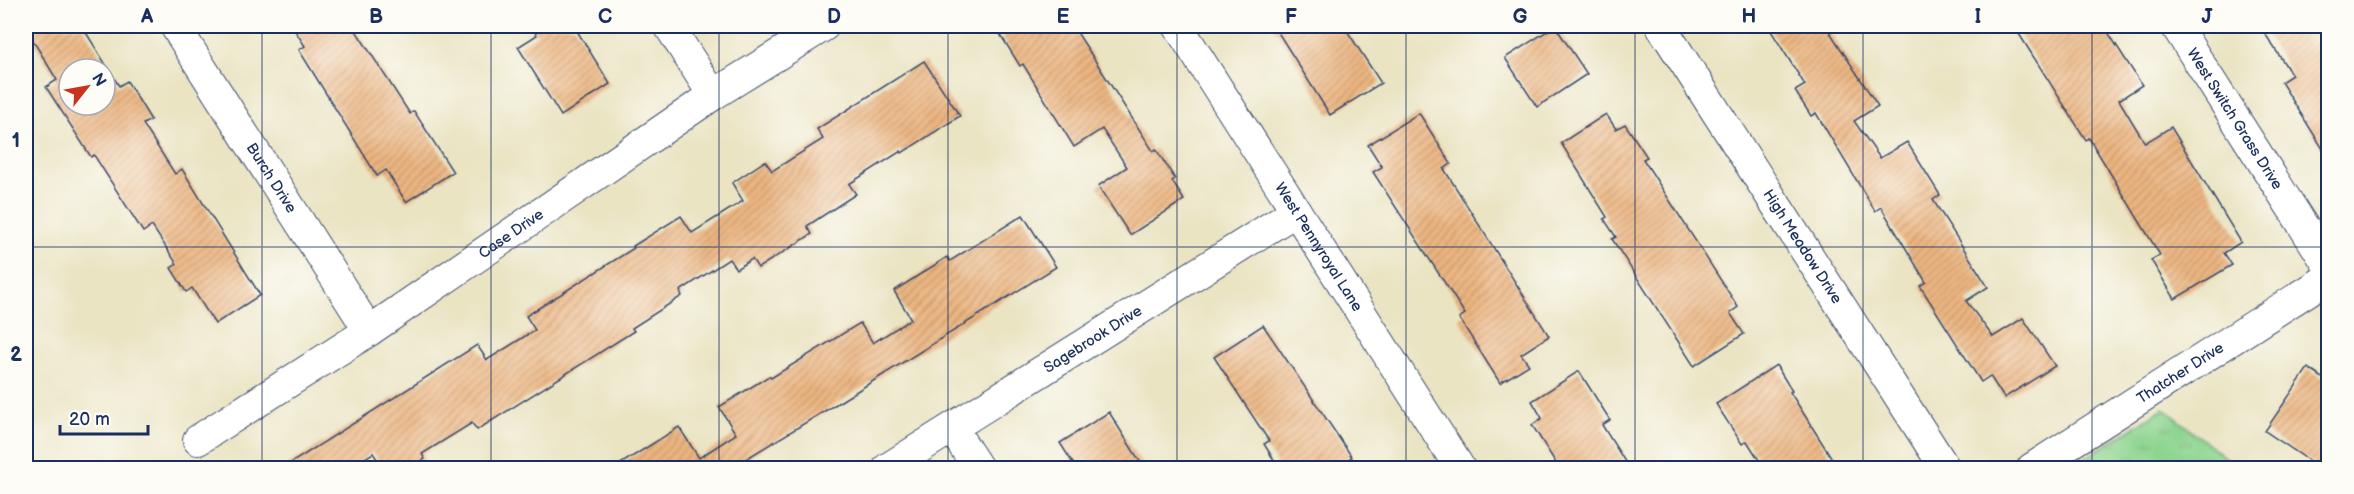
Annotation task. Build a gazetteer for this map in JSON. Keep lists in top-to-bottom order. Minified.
{"streets":{"street":["West Switch Grass Drive","Burch Drive","Case Drive","West Pennyroyal Lane","High Meadow Drive","Sagebrook Drive","Thatcher Drive"]},"crossings":[["Burch Drive","Case Drive"],["West Pennyroyal Lane","Sagebrook Drive"]],"scale_bar":"20 m","north":"top right","grid":{"columns":["A","B","C","D","E","F","G","H","I","J"],"rows":["1","2"]}}
